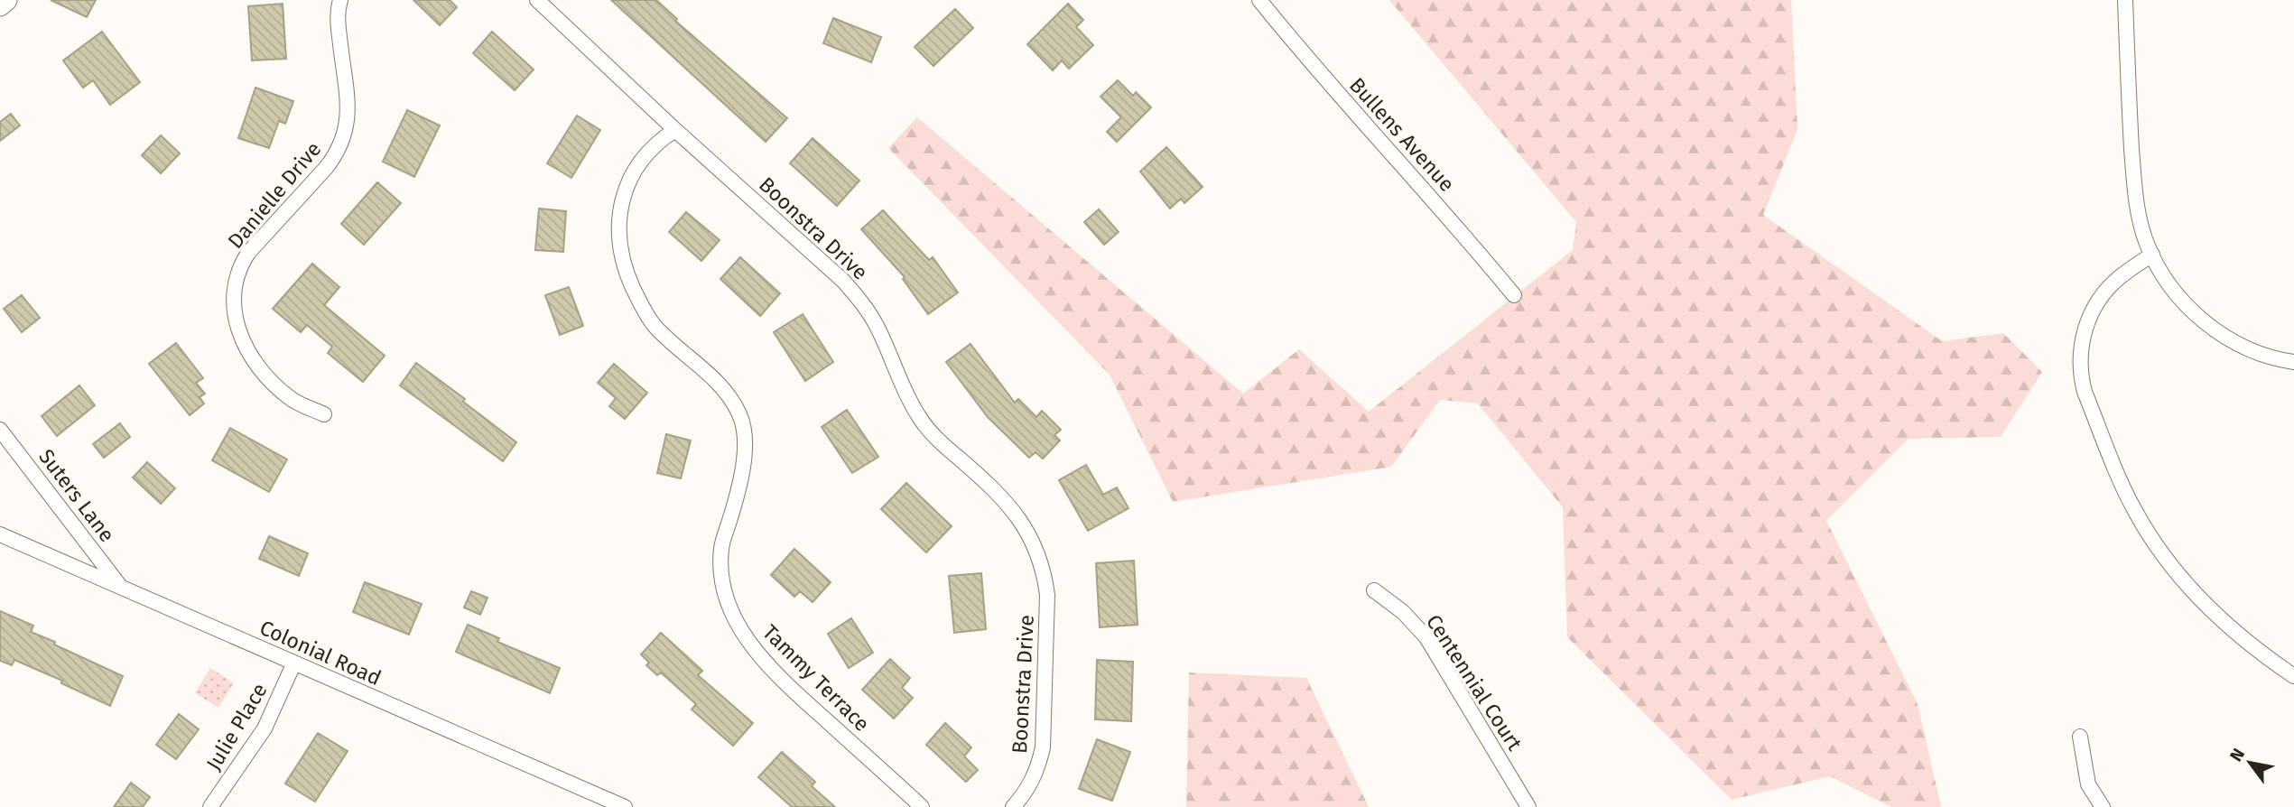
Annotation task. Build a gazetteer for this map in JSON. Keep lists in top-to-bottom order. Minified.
{"streets":{"street":["Bullens Avenue","Danielle Drive","Boonstra Drive","Suters Lane","Colonial Road","Tammy Terrace","Centennial Court","Julie Place"]},"crossings":[["Boonstra Drive","Tammy Terrace"],["Suters Lane","Colonial Road"],["Colonial Road","Julie Place"]],"north":"top left"}
